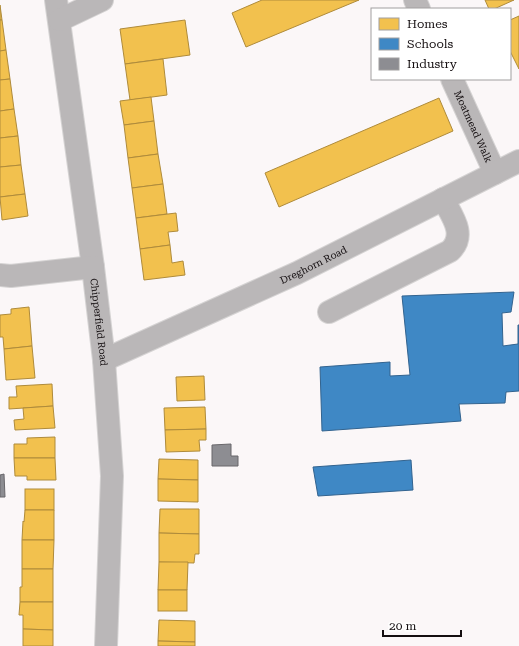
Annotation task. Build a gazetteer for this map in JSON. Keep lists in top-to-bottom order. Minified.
{"streets":{"street":["Moatmead Walk","Dreghorn Road","Chipperfield Road"]},"crossings":[["Moatmead Walk","Dreghorn Road"],["Dreghorn Road","Chipperfield Road"]],"legend":["Homes","Schools","Industry"],"scale_bar":"20 m"}
